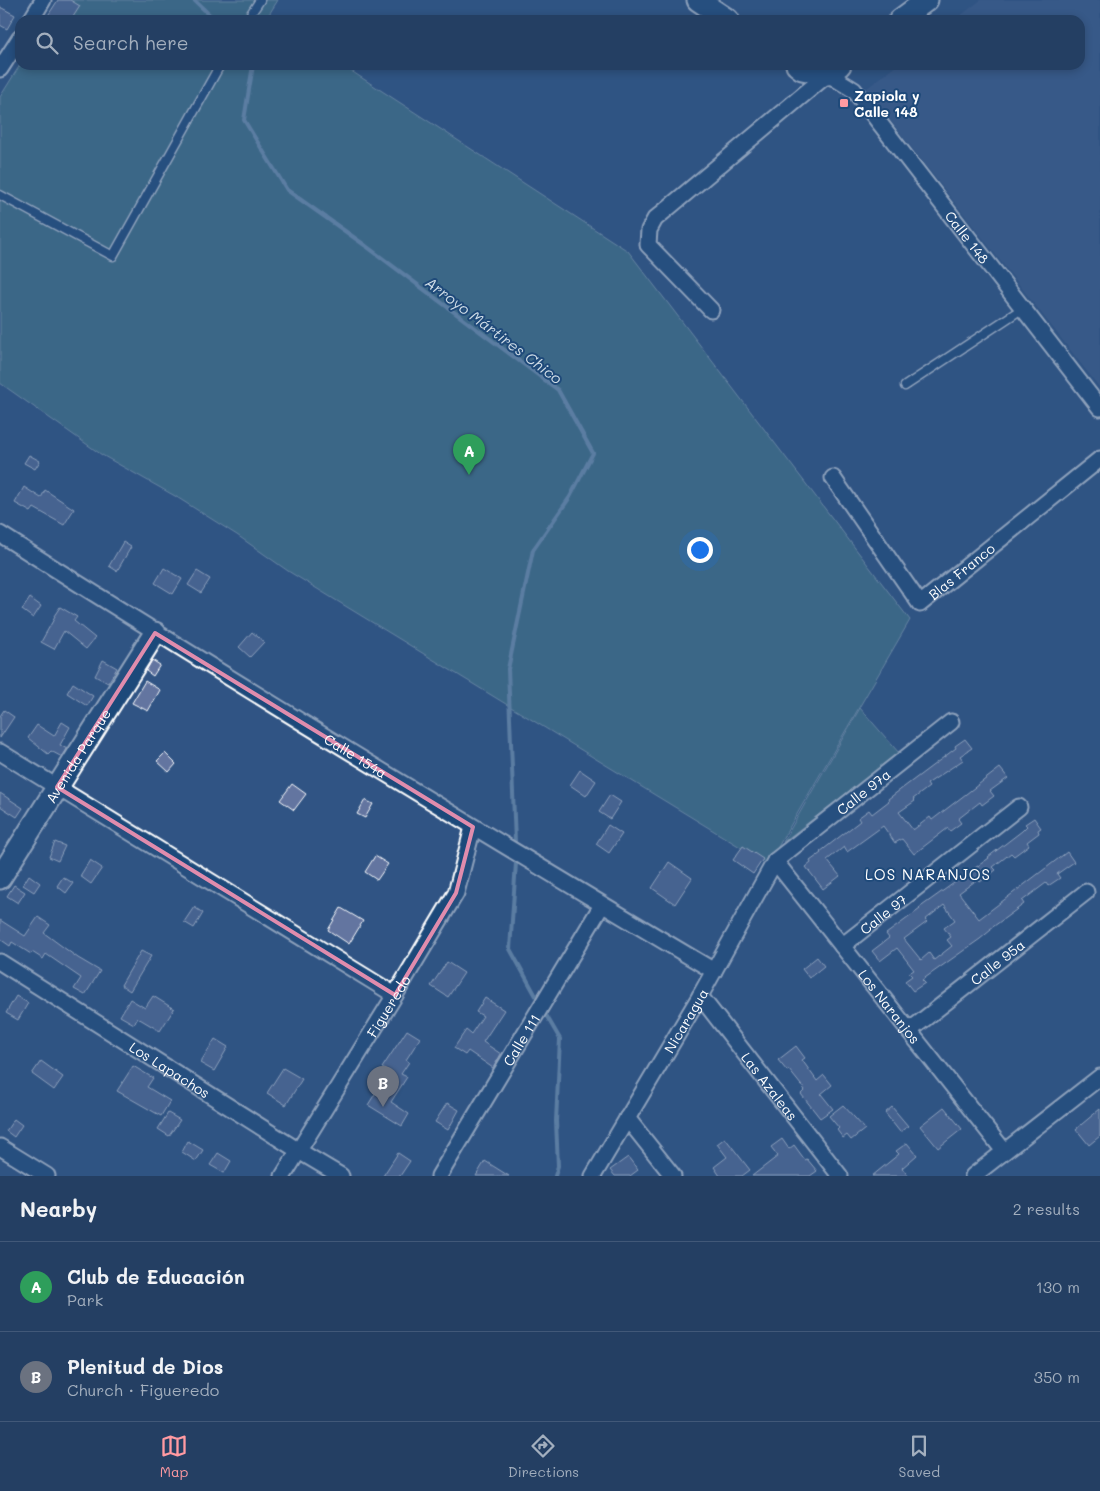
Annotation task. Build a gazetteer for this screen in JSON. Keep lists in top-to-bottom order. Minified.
{"streets":{"street":["Calle 148","Blas Franco","Avenida Parque","Calle 154a","Calle 97a","Calle 97","Calle 95a","Figueredo","Los Naranjos","Nicaragua","Calle 111","Los Lapachos","Las Azaleas"]},"crossings":[["Avenida Parque","Calle 154a"],["Calle 154a","Figueredo"],["Calle 154a","Nicaragua"],["Calle 154a","Calle 111"],["Calle 97a","Los Naranjos"],["Calle 97a","Nicaragua"],["Calle 97","Los Naranjos"],["Calle 95a","Los Naranjos"],["Figueredo","Los Lapachos"],["Los Naranjos","Nicaragua"],["Nicaragua","Las Azaleas"]],"districts":["LOS NARANJOS"],"water":["Arroyo Mártires Chico"],"places":{"transit":["Zapiola y Calle 148"]},"page":{"search":"Search here","pins":["A","B"],"heading":["Nearby","2 results"],"list":[{"mark":"A","name":"Club de Educación","note":"Park","value":"130 m"},{"mark":"B","name":"Plenitud de Dios","note":"Church · Figueredo","value":"350 m"}],"nav":["Map","Directions","Saved"]}}
